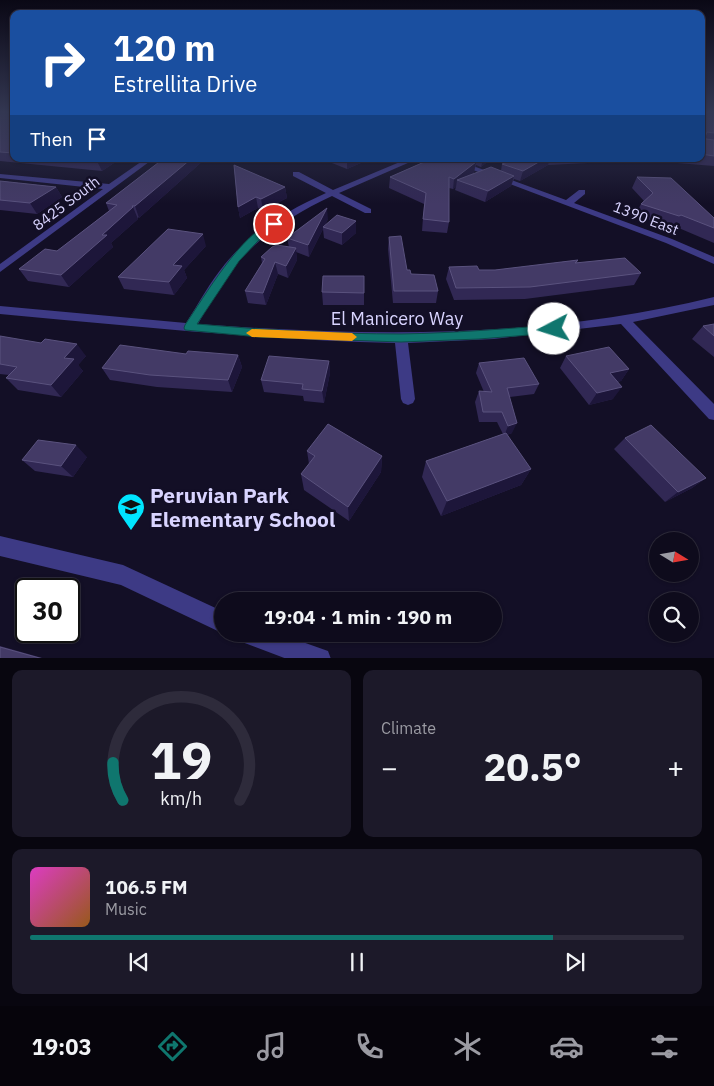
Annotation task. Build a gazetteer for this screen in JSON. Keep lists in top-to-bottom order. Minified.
{"streets":{"street":["8425 South","1390 East","El Manicero Way"]},"places":{"school or university":["Peruvian Park Elementary School"]},"north":"right","page":{"turn":["120 m","Estrellita Drive"],"then":"Then","limit":"30","trip":"19:04 · 1 min · 190 m","tile":"Climate","heat":["−","20.5°","+"],"song":["106.5 FM","Music"],"tabs":"19:03","gauge":["19","km/h"]}}
